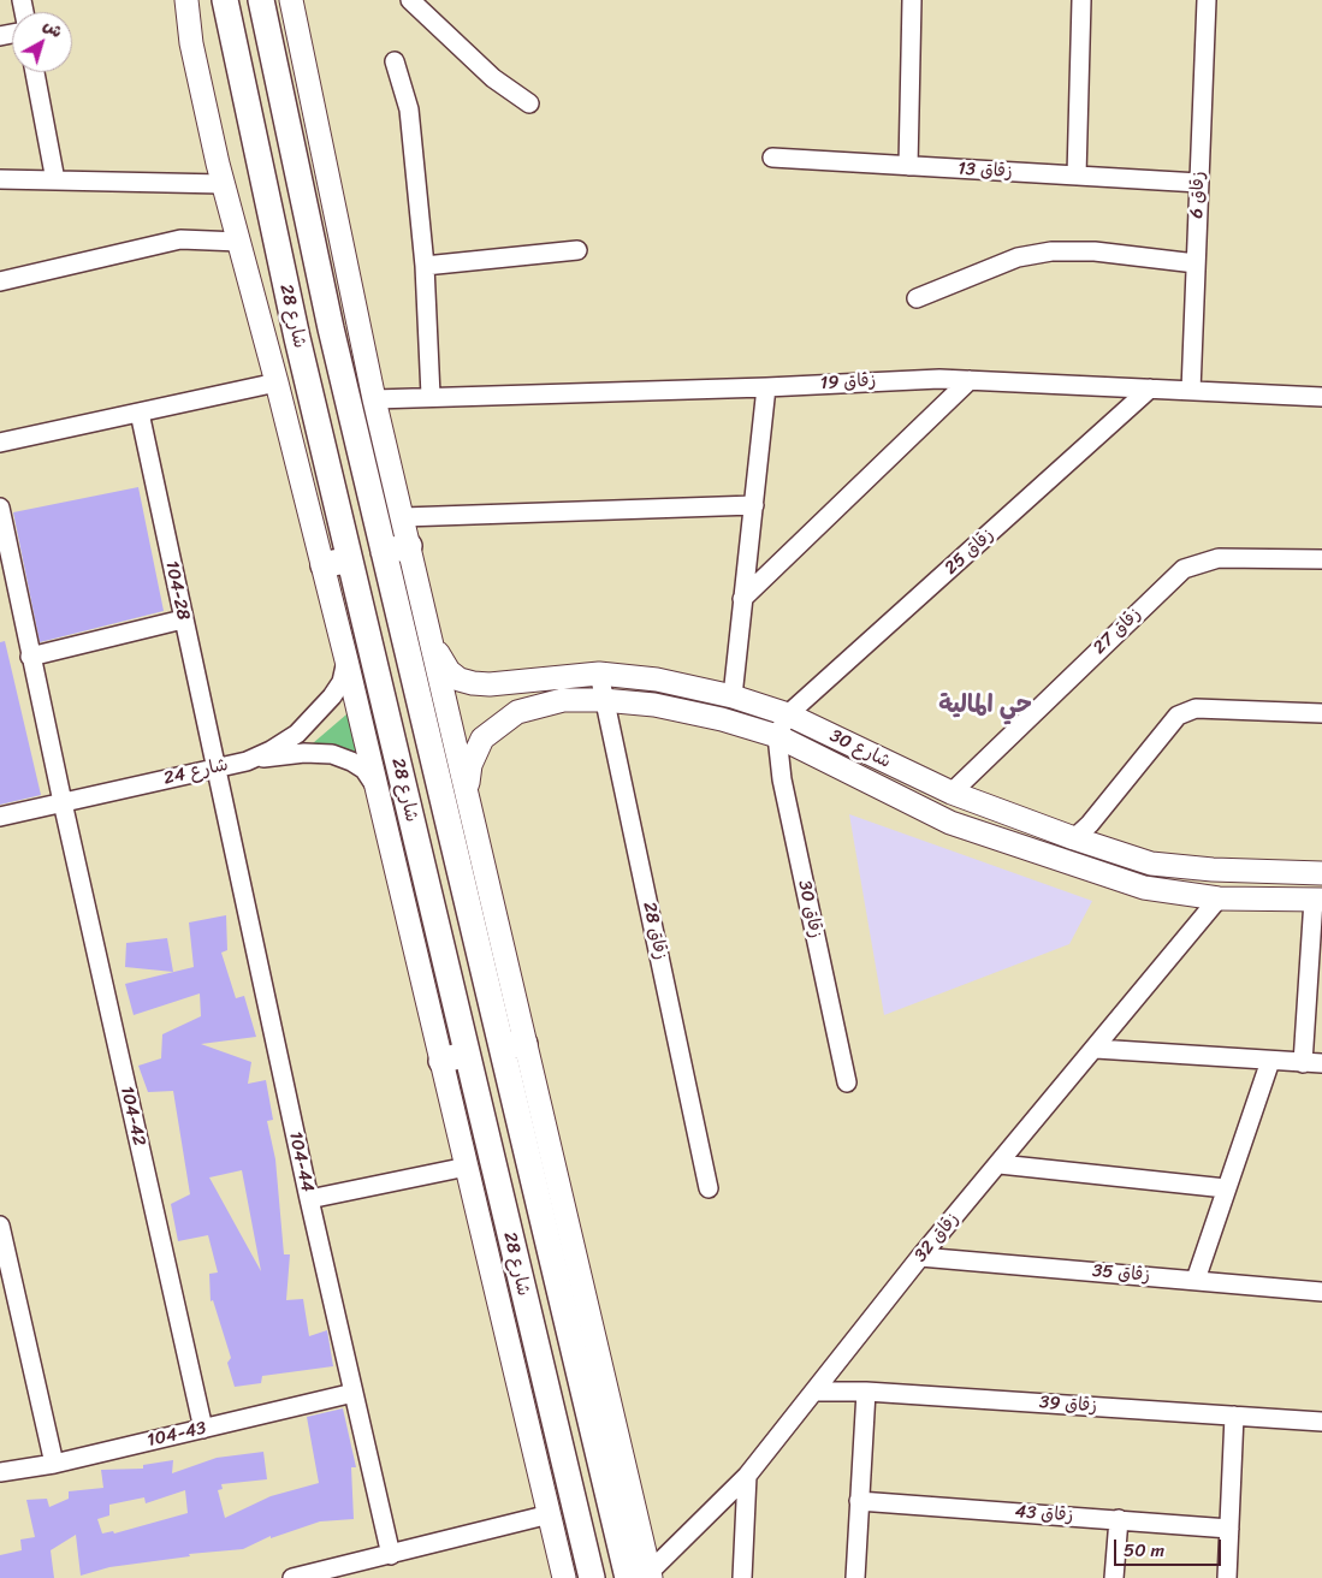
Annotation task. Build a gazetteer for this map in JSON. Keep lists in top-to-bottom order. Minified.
{"streets":{"highway":["شارع 28"],"main road":["شارع 30"],"street":["زقاق 13","زقاق 6","زقاق 19","زقاق 25","104-28","زقاق 27","شارع 24","زقاق 30","زقاق 28","104-42","104-44","زقاق 32","زقاق 35","زقاق 39","104-43","زقاق 43"]},"crossings":[["زقاق 13","زقاق 6"],["زقاق 6","زقاق 19"],["شارع 28","زقاق 32"],["زقاق 19","زقاق 25"],["زقاق 25","شارع 30"],["104-28","شارع 24"],["104-28","104-44"],["زقاق 27","شارع 30"],["شارع 30","زقاق 30"],["شارع 30","زقاق 28"],["شارع 30","زقاق 32"],["شارع 24","104-42"],["شارع 24","104-44"],["104-42","104-43"],["104-44","104-43"],["زقاق 32","زقاق 35"],["زقاق 32","زقاق 39"]],"districts":["حي المالية"],"scale_bar":"50 m","north":"top right"}
